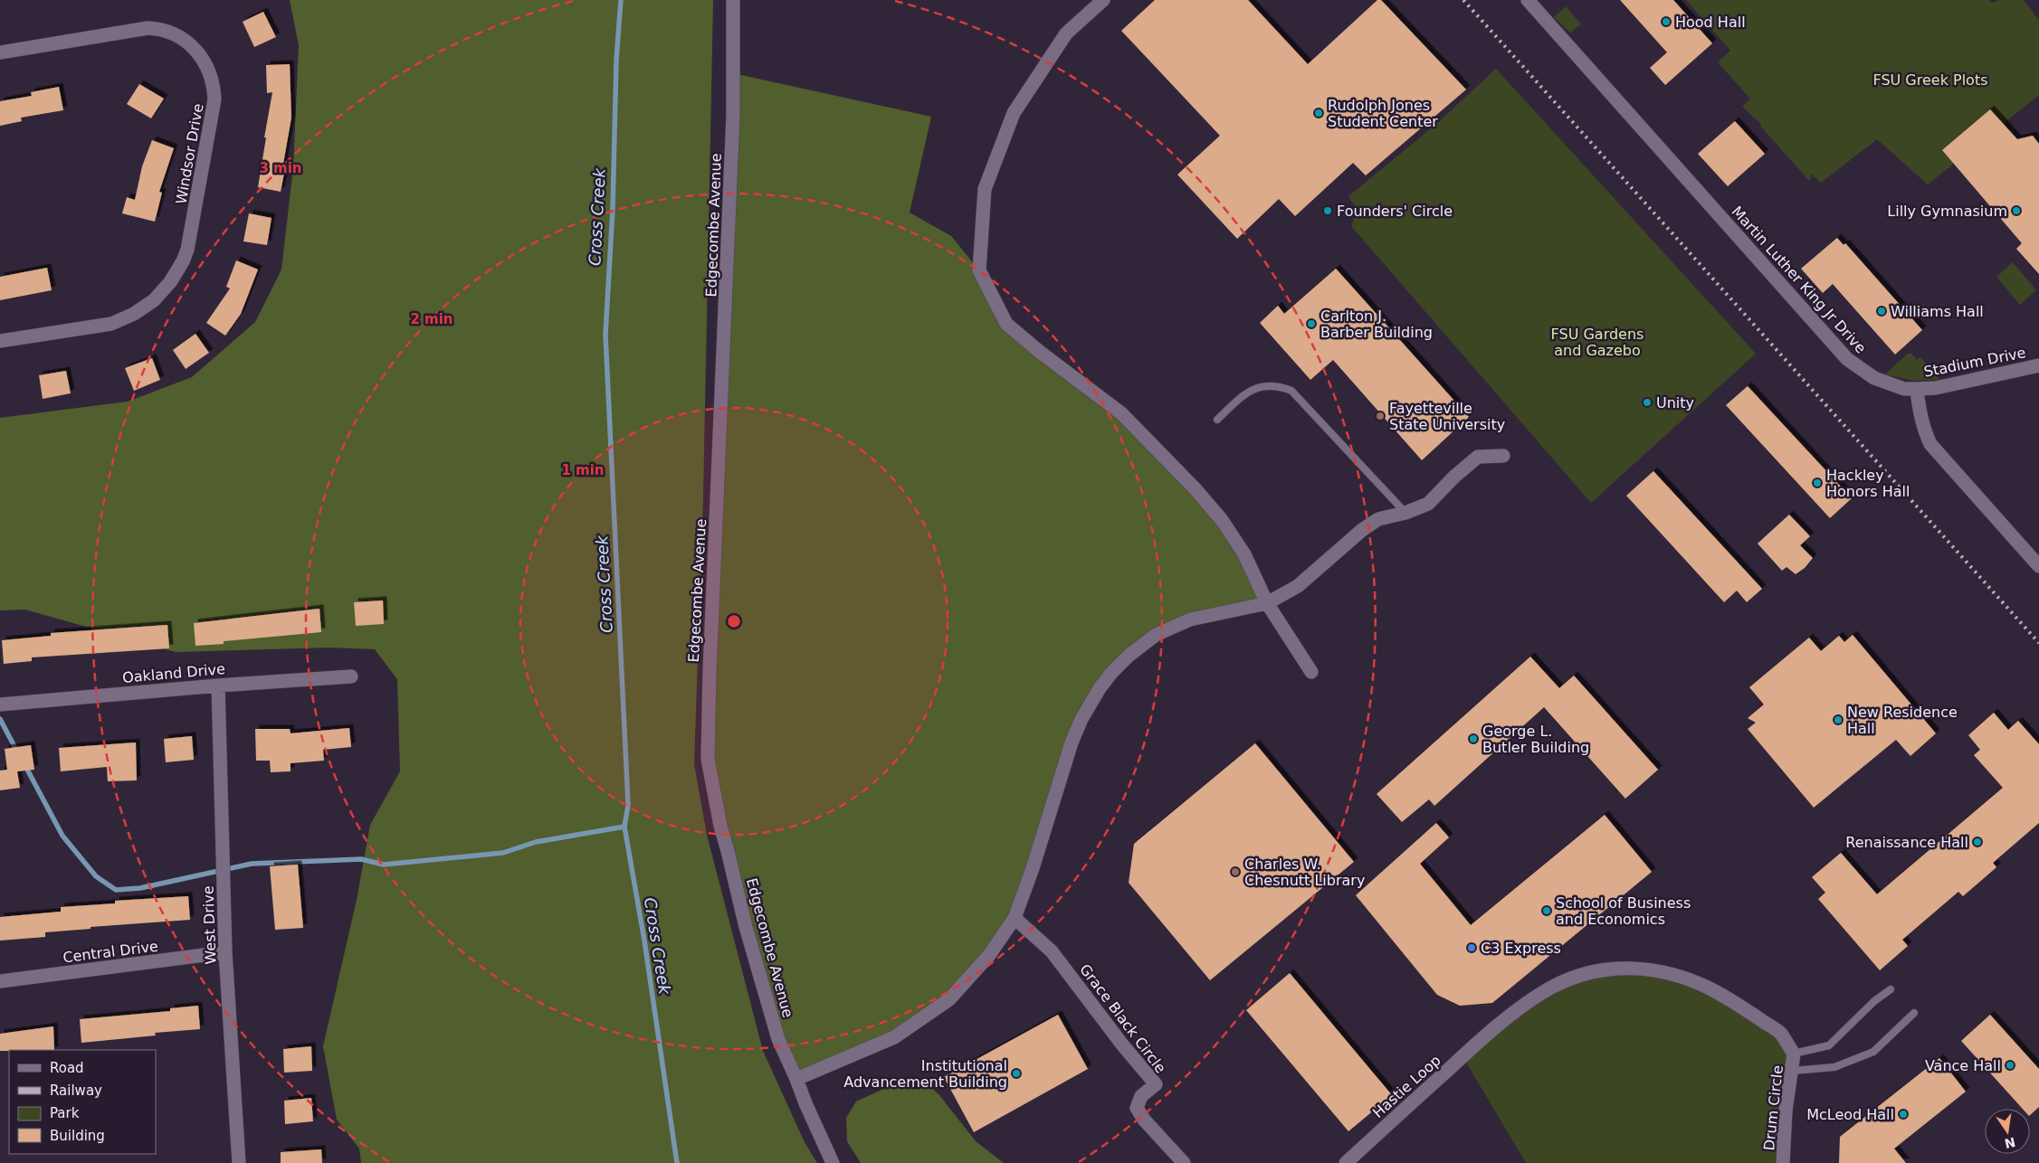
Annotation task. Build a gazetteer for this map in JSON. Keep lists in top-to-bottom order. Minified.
{"streets":{"street":["Windsor Drive","Edgecombe Avenue","Martin Luther King Jr Drive","Stadium Drive","Oakland Drive","West Drive","Central Drive","Grace Black Circle","Hastie Loop","Drum Circle"]},"crossings":[["Martin Luther King Jr Drive","Stadium Drive"],["Oakland Drive","West Drive"],["West Drive","Central Drive"],["Hastie Loop","Drum Circle"]],"water":["Cross Creek"],"parks":["FSU Greek Plots","FSU Gardens and Gazebo"],"places":["Hood Hall","Rudolph Jones Student Center","Founders' Circle","Lilly Gymnasium","Williams Hall","Carlton J. Barber Building","Unity","Fayetteville State University","Hackley Honors Hall","New Residence Hall","George L. Butler Building","Renaissance Hall","Charles W. Chesnutt Library","School of Business and Economics","C3 Express","Vance Hall","Institutional Advancement Building","McLeod Hall"],"legend":["Road","Railway","Park","Building"],"north":"bottom","rings":["3 min","2 min","1 min"]}
